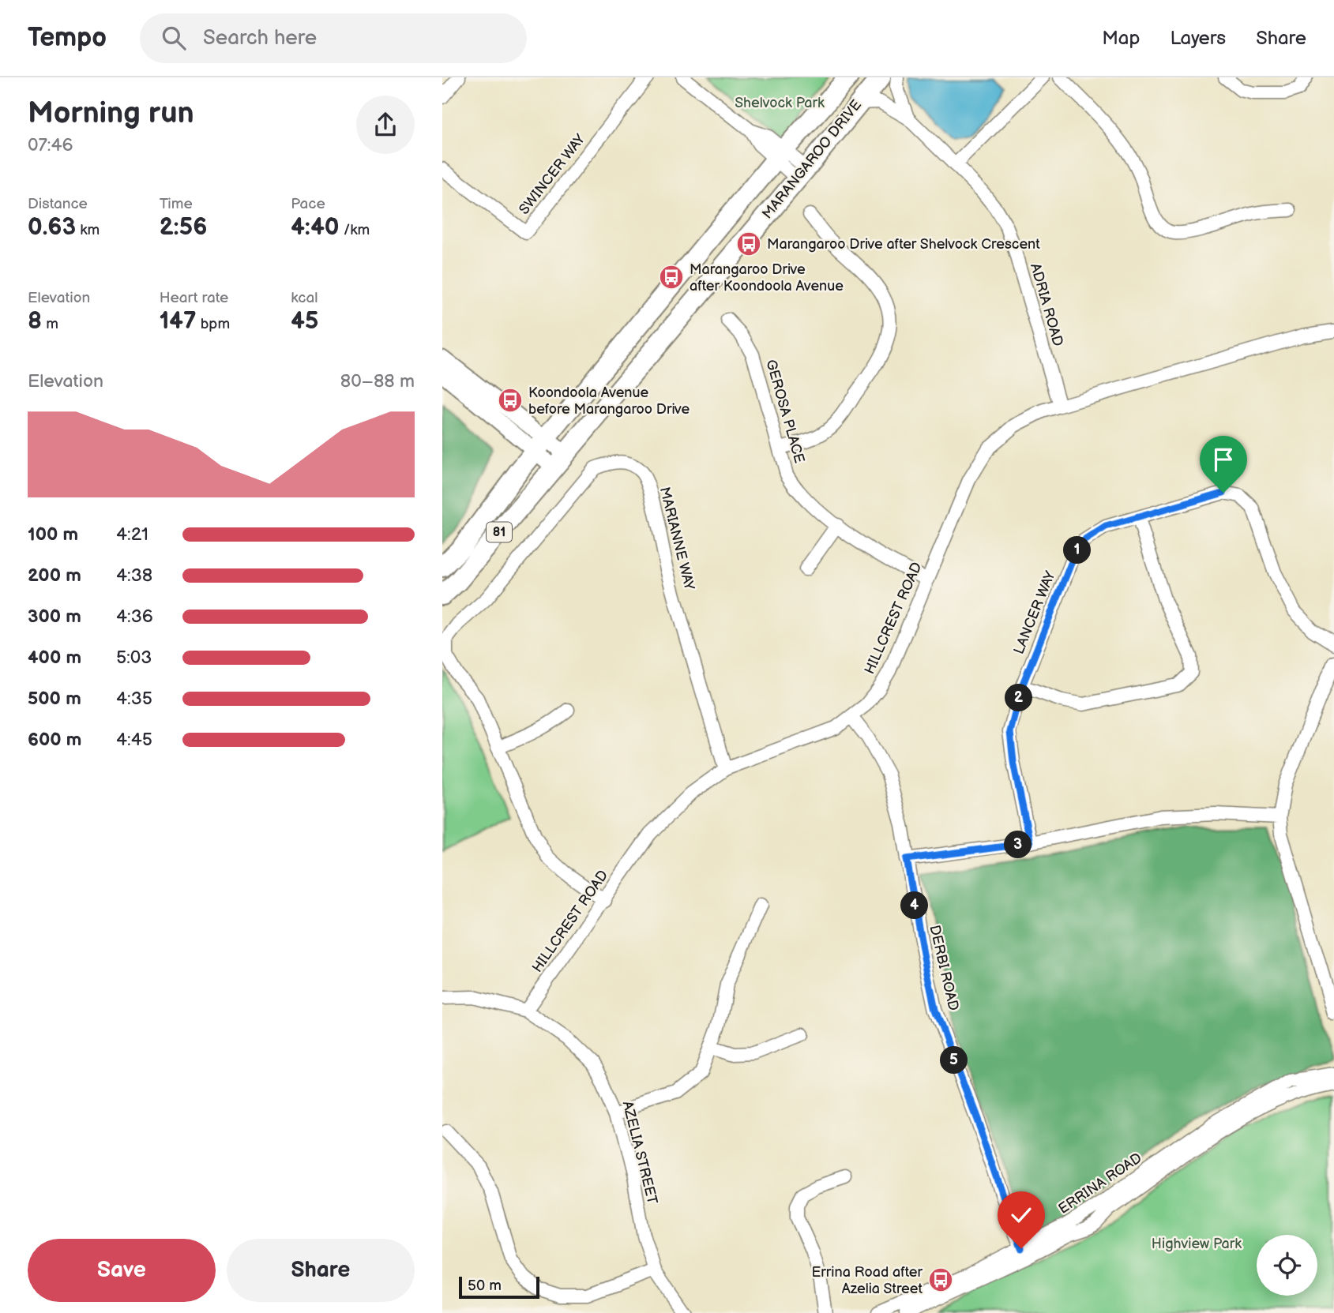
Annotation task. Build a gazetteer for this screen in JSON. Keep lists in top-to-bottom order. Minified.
{"streets":{"main road":["MARANGAROO DRIVE","81"],"street":["SWINCER WAY","ADRIA ROAD","GEROSA PLACE","MARIANNE WAY","LANCER WAY","HILLCREST ROAD","DERBI ROAD","AZELIA STREET","ERRINA ROAD"]},"crossings":[["MARANGAROO DRIVE","ADRIA ROAD"],["ADRIA ROAD","HILLCREST ROAD"],["GEROSA PLACE","HILLCREST ROAD"],["MARIANNE WAY","HILLCREST ROAD"],["HILLCREST ROAD","DERBI ROAD"],["HILLCREST ROAD","AZELIA STREET"],["DERBI ROAD","ERRINA ROAD"]],"parks":["Shelvock Park","Highview Park"],"places":{"bus stop":["Marangaroo Drive after Shelvock Crescent","Marangaroo Drive after Koondoola Avenue","Koondoola Avenue before Marangaroo Drive","Errina Road after Azelia Street"]},"scale_bar":"50 m","page":{"header":"Tempo","search":"Search here","nav":["Map","Layers","Share"],"heading":["Morning run","07:46"],"stats":[["Distance","0.63 km"],["Time","2:56"],["Pace","4:40 /km"],["Elevation","8 m"],["Heart rate","147 bpm"],["kcal","45"]],"chart":["Elevation","80–88 m"],"list":[{"name":"100 m","note":"4:21"},{"name":"200 m","note":"4:38"},{"name":"300 m","note":"4:36"},{"name":"400 m","note":"5:03"},{"name":"500 m","note":"4:35"},{"name":"600 m","note":"4:45"}],"pins":["1","2","3","4","5"],"buttons":["Save","Share"],"scale":"50 m"}}
